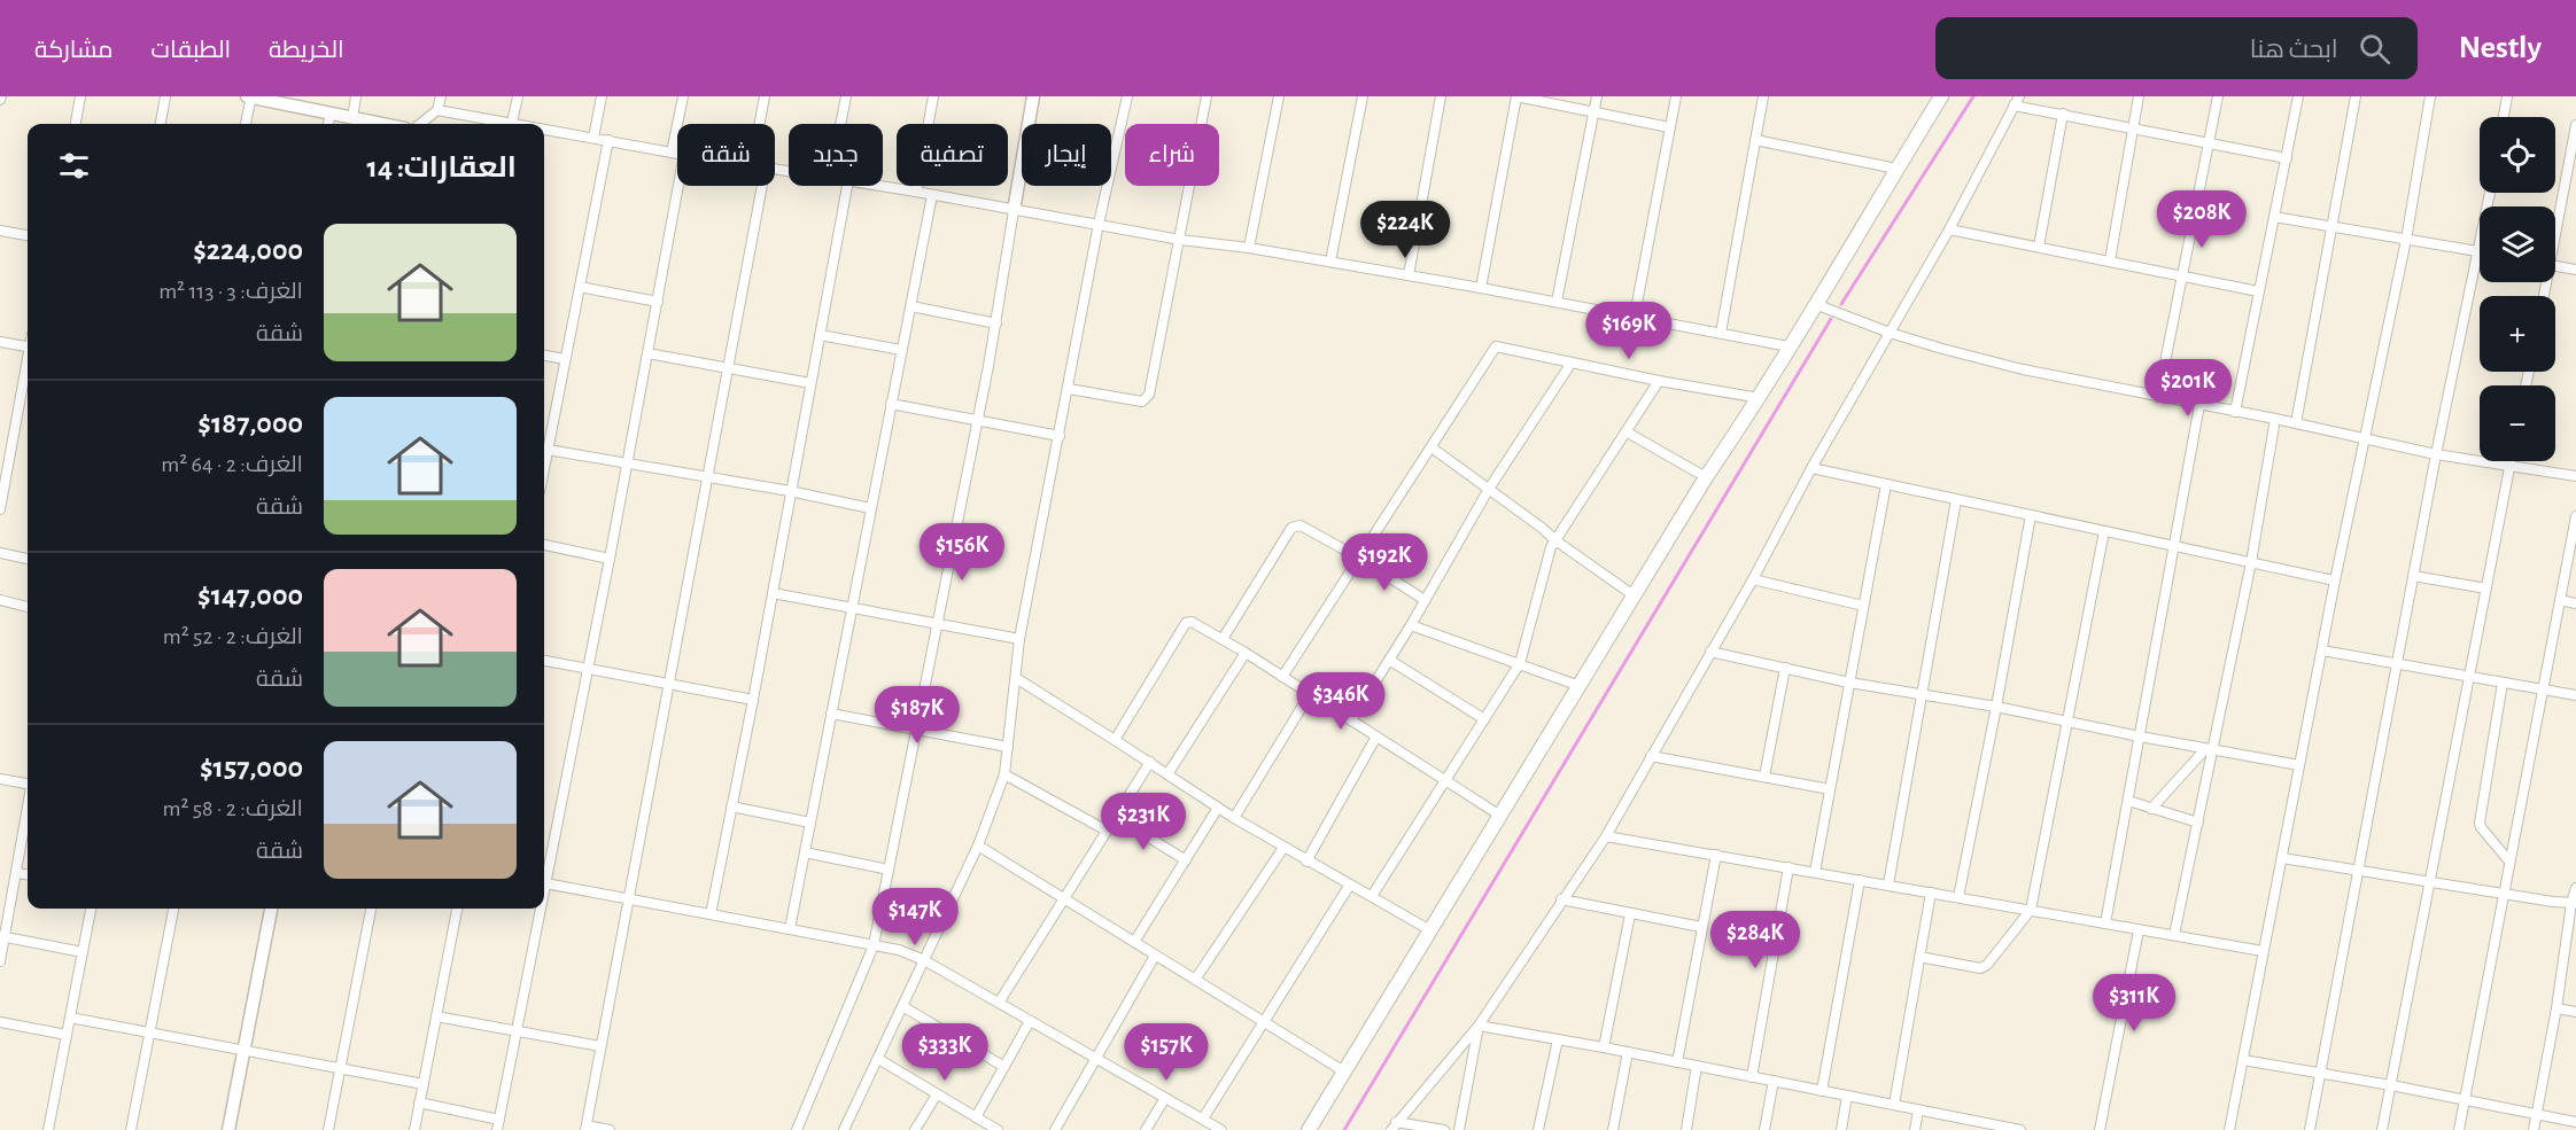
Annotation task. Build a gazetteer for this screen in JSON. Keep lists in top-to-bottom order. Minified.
{"page":{"header":"Nestly","search":"ابحث هنا","nav":["الخريطة","الطبقات","مشاركة"],"map_buttons":["+","−"],"chip":["شراء","إيجار","تصفية","جديد","شقة"],"heading":"العقارات: 14","price":["$208K","$224K","$169K","$201K","$156K","$192K","$346K","$187K","$231K","$147K","$284K","$311K","$333K","$157K"],"list":[{"name":"$224,000","note":"الغرف: 3 · 113 m² · شقة"},{"name":"$187,000","note":"الغرف: 2 · 64 m² · شقة"},{"name":"$147,000","note":"الغرف: 2 · 52 m² · شقة"},{"name":"$157,000","note":"الغرف: 2 · 58 m² · شقة"}]}}
